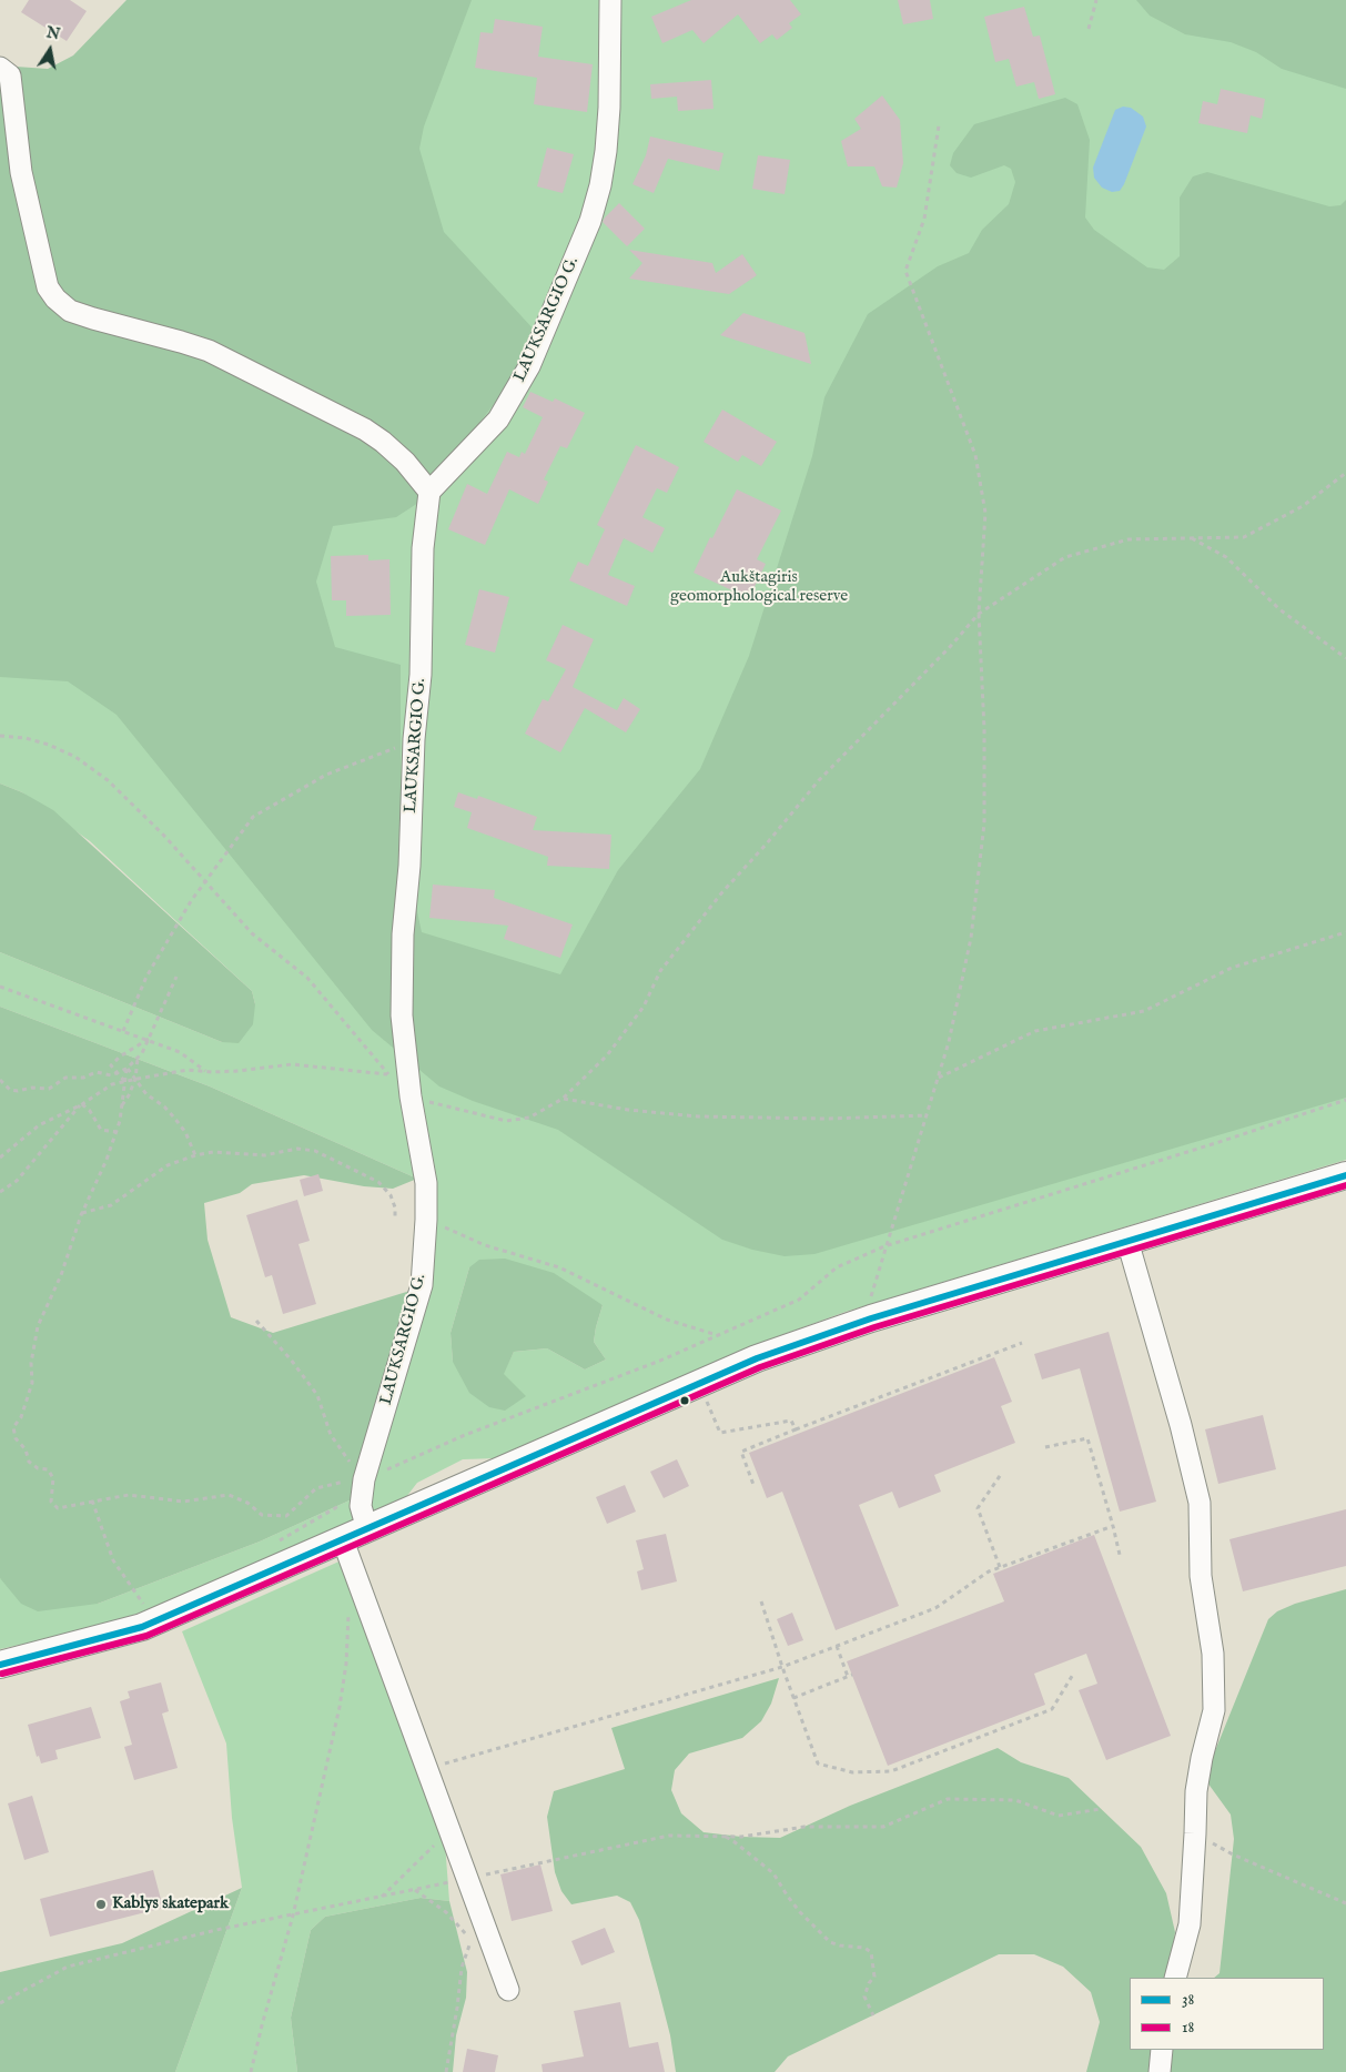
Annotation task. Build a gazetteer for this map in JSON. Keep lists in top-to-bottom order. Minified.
{"streets":{"street":["LAUKSARGIO G."]},"parks":["Aukštagiris geomorphological reserve"],"places":["Kablys skatepark"],"lines":["transit line 38","transit line 18"],"legend":["38","18"],"north":"top"}
